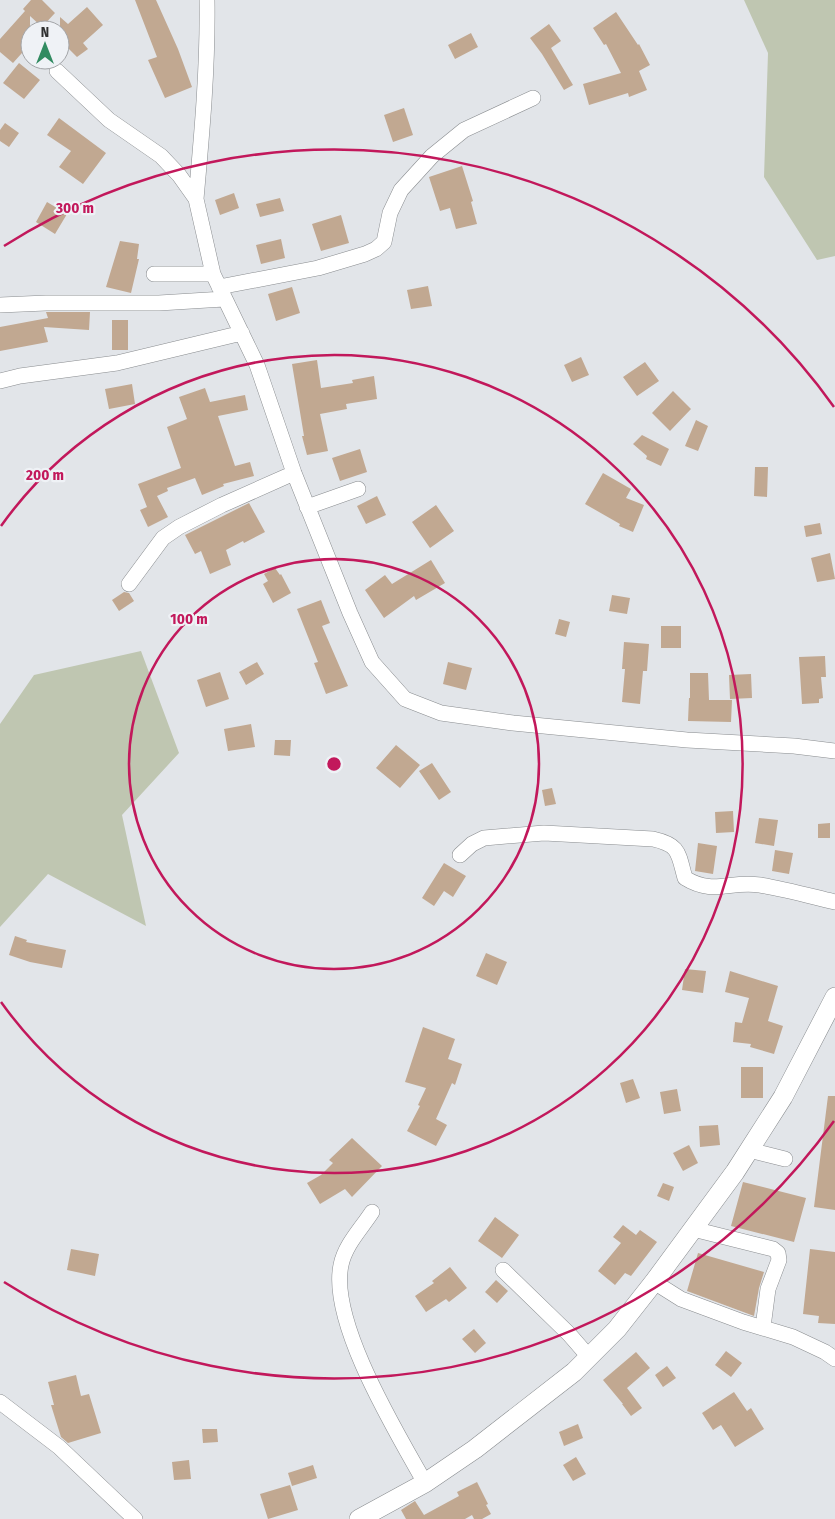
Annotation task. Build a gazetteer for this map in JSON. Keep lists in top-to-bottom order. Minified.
{"north":"top","rings":["300 m","200 m","100 m"]}
